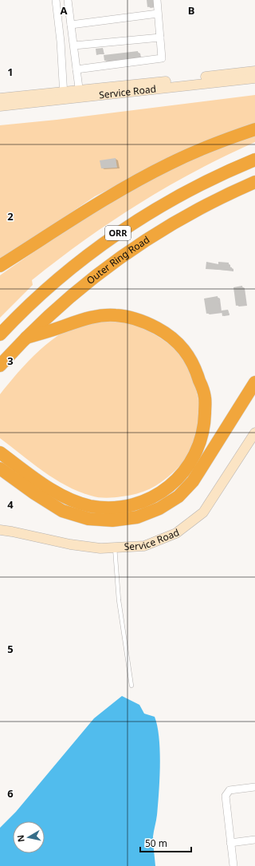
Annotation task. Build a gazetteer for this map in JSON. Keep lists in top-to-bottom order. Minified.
{"streets":{"highway":["ORR","Outer Ring Road"],"main road":["Service Road"]},"scale_bar":"50 m","north":"left","grid":{"columns":["A","B"],"rows":["1","2","3","4","5","6"]}}
